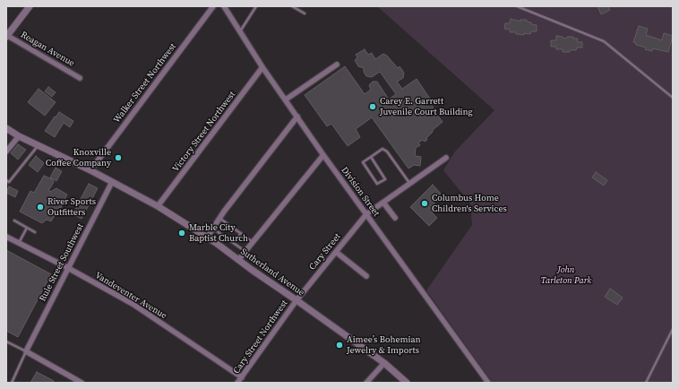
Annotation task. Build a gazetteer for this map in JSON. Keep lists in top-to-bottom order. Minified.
{"streets":{"street":["Reagan Avenue","Walker Street Northwest","Victory Street Northwest","Division Street","Cary Street","Rule Street Southwest","Sutherland Avenue","Vandeventer Avenue","Cary Street Northwest"]},"crossings":[["Walker Street Northwest","Sutherland Avenue"],["Victory Street Northwest","Division Street"],["Victory Street Northwest","Sutherland Avenue"],["Division Street","Cary Street"],["Cary Street","Sutherland Avenue"],["Cary Street","Cary Street Northwest"],["Rule Street Southwest","Sutherland Avenue"],["Rule Street Southwest","Vandeventer Avenue"],["Sutherland Avenue","Cary Street Northwest"],["Vandeventer Avenue","Cary Street Northwest"]],"parks":["John Tarleton Park"],"places":["Carey E. Garrett Juvenile Court Building","Knoxville Coffee Company","Columbus Home Children's Services","River Sports Outfitters","Marble City Baptist Church","Aimee’s Bohemian Jewelry & Imports"]}
